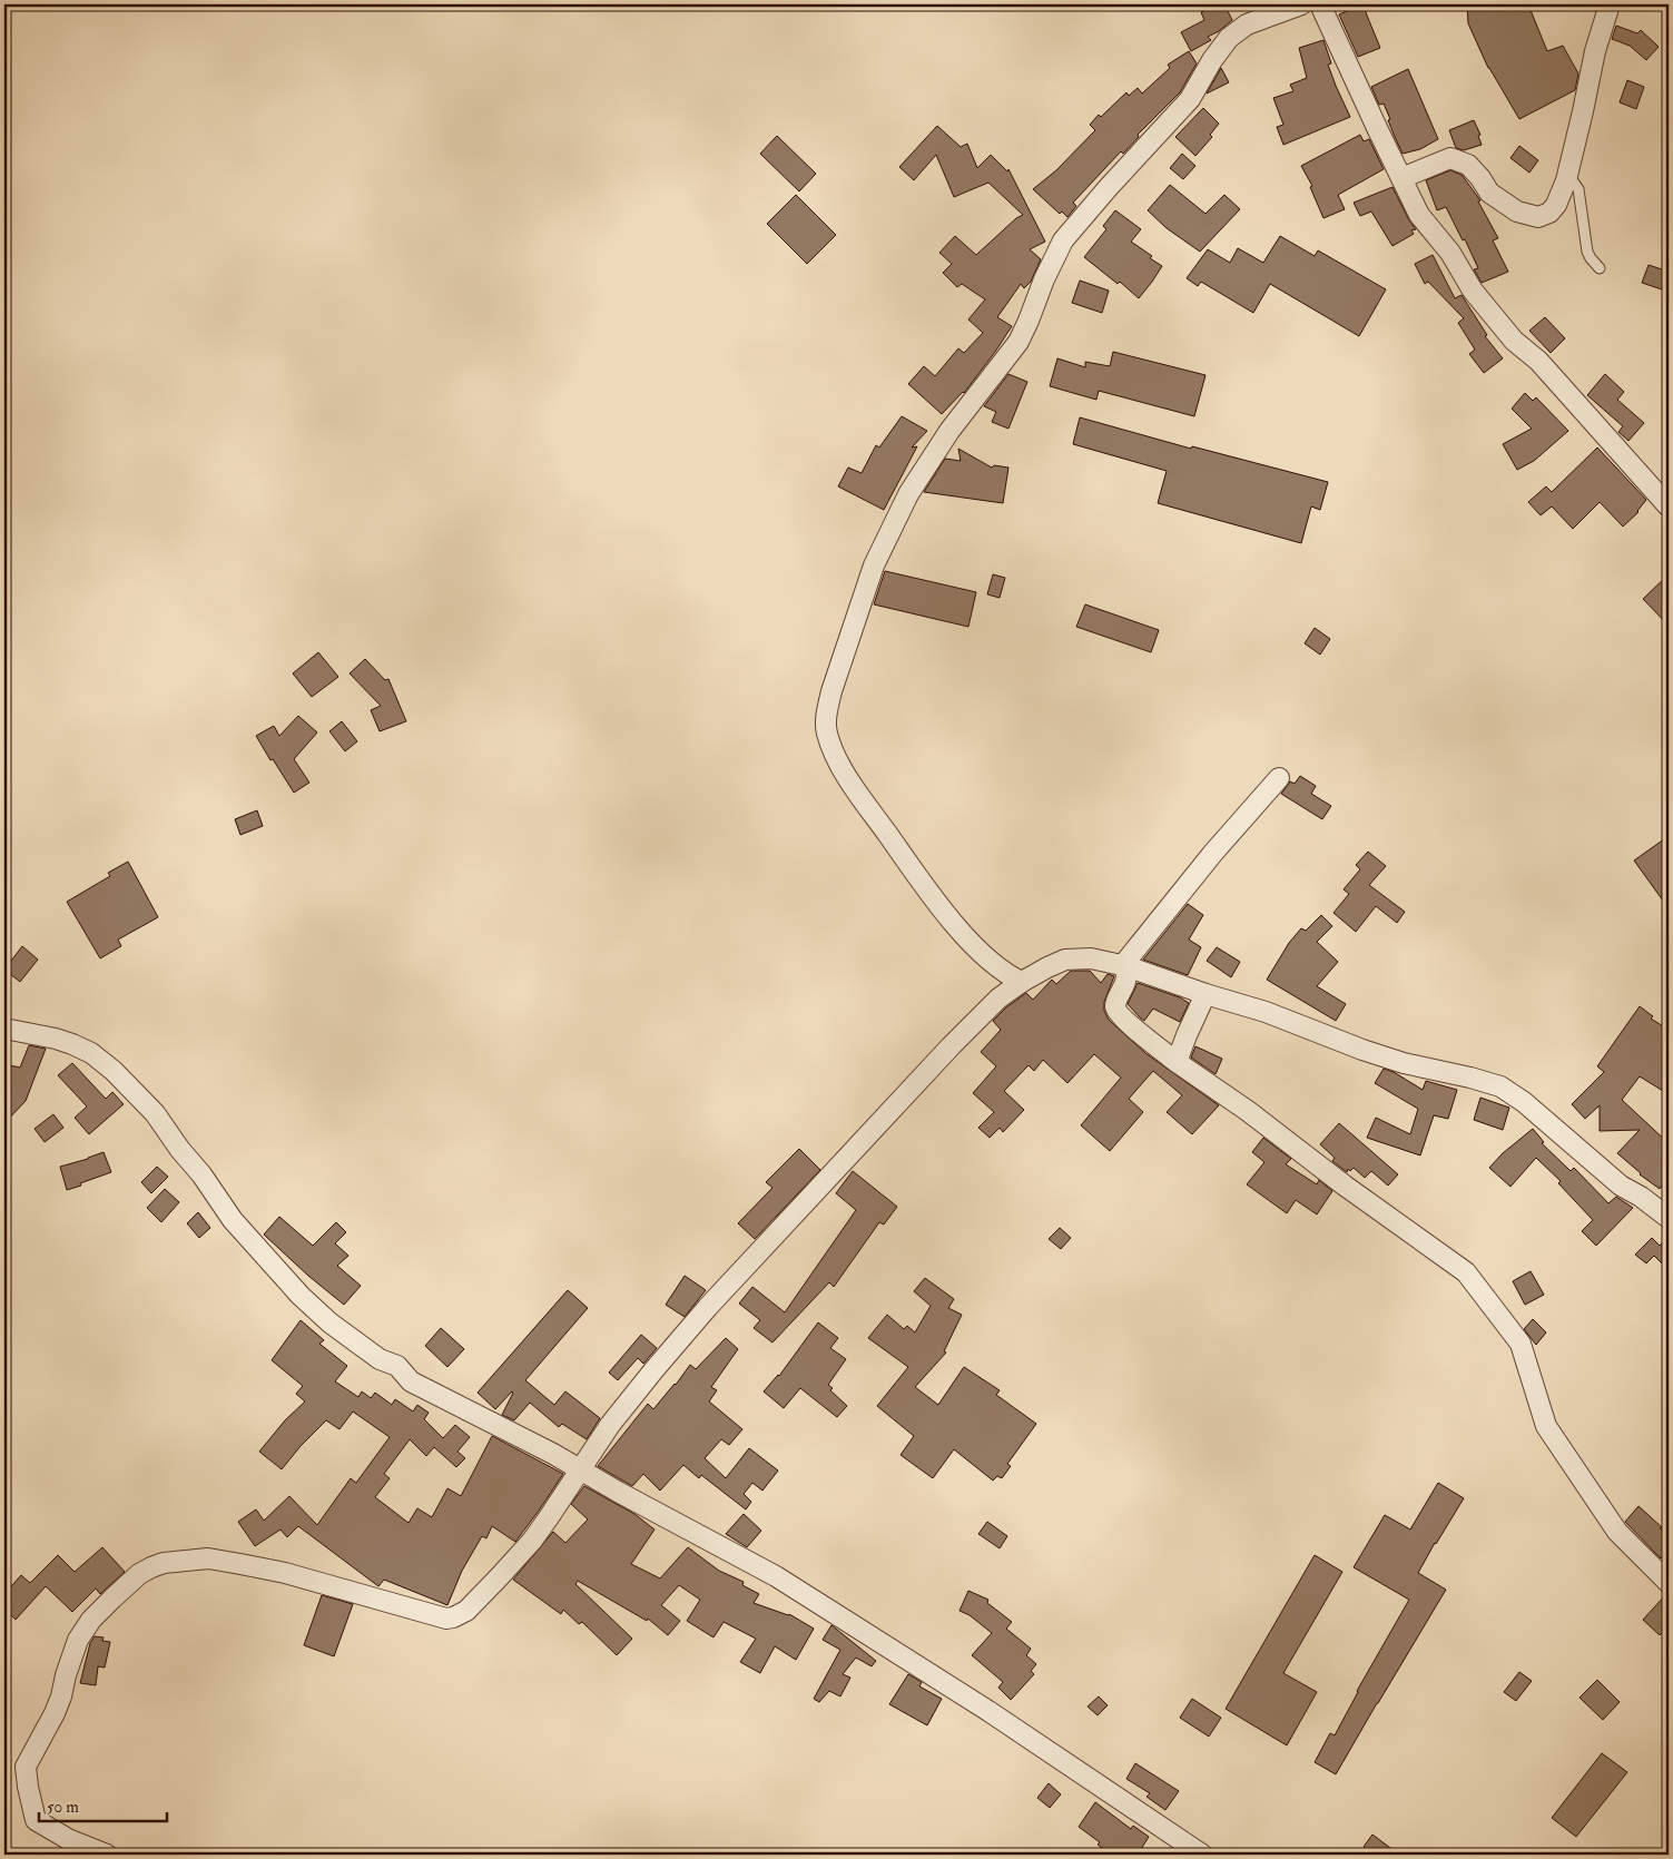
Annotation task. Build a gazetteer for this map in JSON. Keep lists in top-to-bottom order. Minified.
{"scale_bar":"50 m"}
